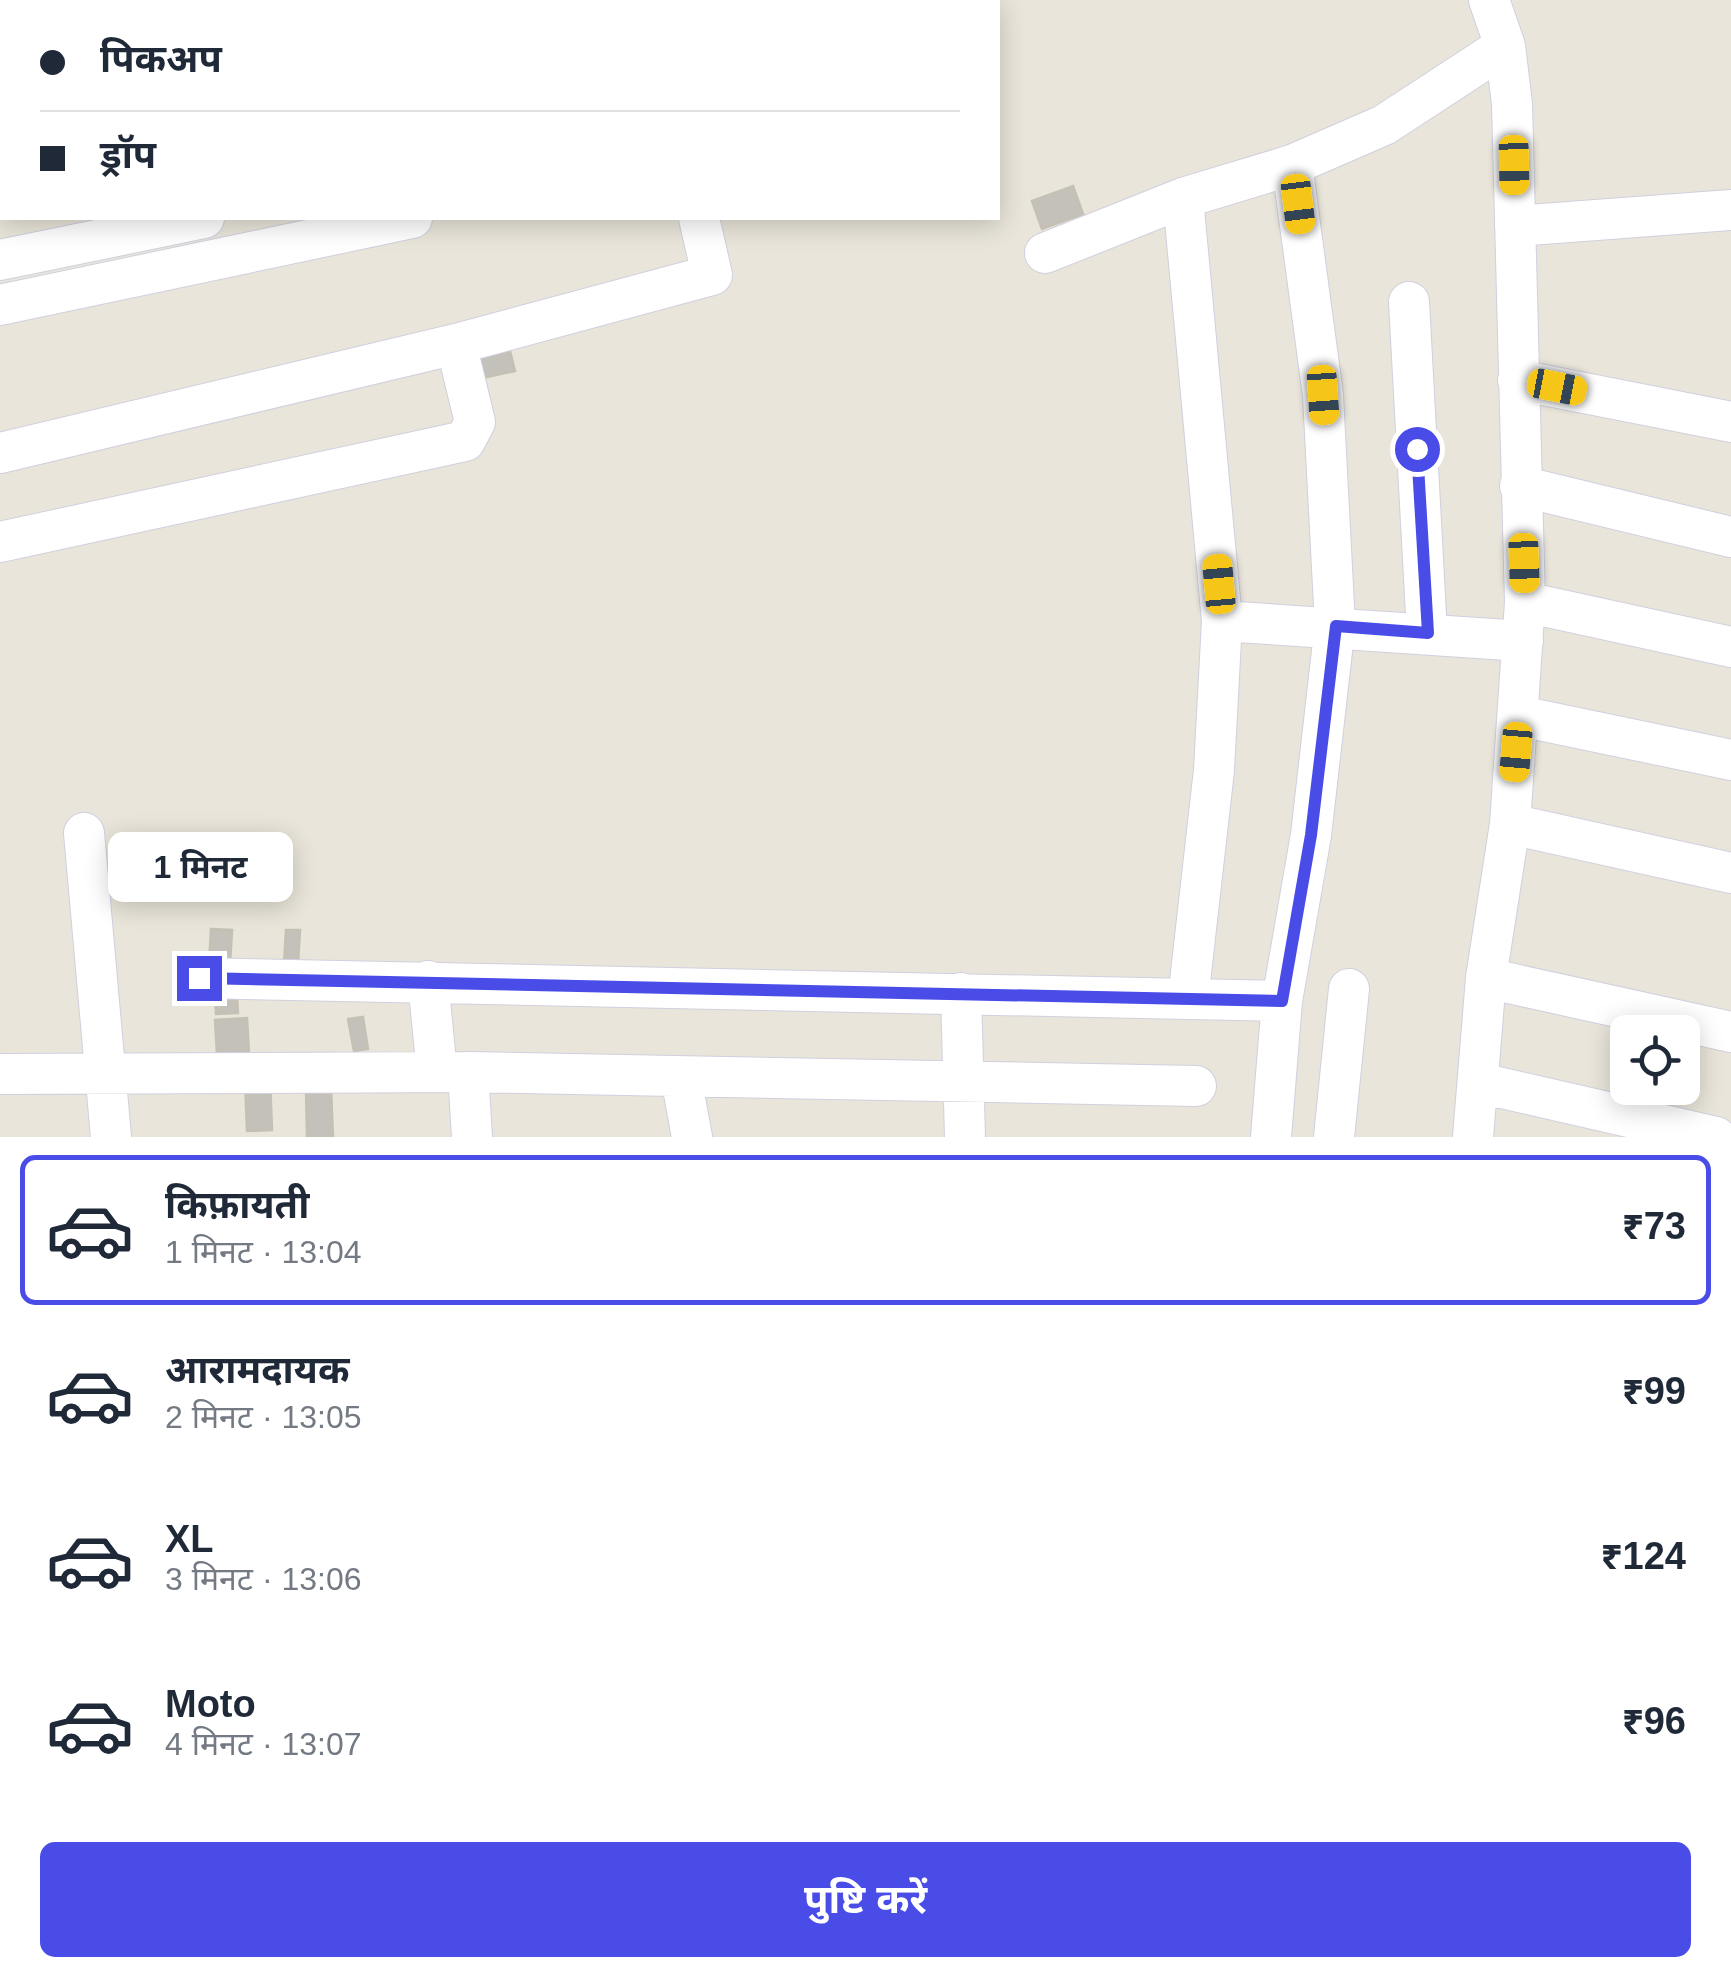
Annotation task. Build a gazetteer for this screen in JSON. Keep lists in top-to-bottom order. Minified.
{"page":{"banner":["पिकअप","ड्रॉप"],"bubble":"1 मिनट","list":[{"name":"किफ़ायती","note":"1 मिनट · 13:04","value":"₹73"},{"name":"आरामदायक","note":"2 मिनट · 13:05","value":"₹99"},{"name":"XL","note":"3 मिनट · 13:06","value":"₹124"},{"name":"Moto","note":"4 मिनट · 13:07","value":"₹96"}],"buttons":"पुष्टि करें"}}
